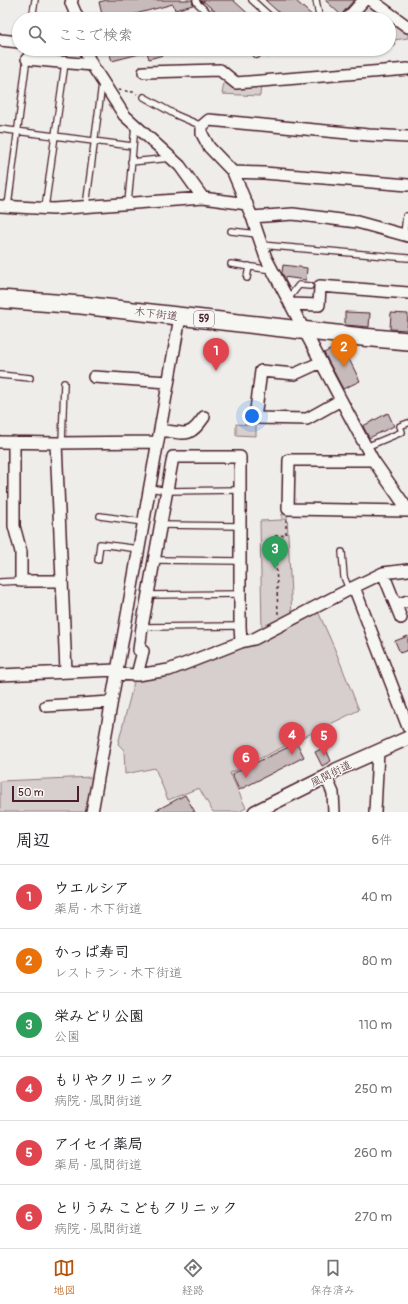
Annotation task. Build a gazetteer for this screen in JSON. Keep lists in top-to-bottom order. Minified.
{"streets":{"main road":["木下街道","59"],"street":["風間街道"]},"scale_bar":"50 m","page":{"search":"ここで検索","pins":["2","1","3","4","5","6"],"scale":"50 m","heading":["周辺","6件"],"list":[{"mark":"1","name":"ウエルシア","note":"薬局 · 木下街道","value":"40 m"},{"mark":"2","name":"かっぱ寿司","note":"レストラン · 木下街道","value":"80 m"},{"mark":"3","name":"栄みどり公園","note":"公園","value":"110 m"},{"mark":"4","name":"もりやクリニック","note":"病院 · 風間街道","value":"250 m"},{"mark":"5","name":"アイセイ薬局","note":"薬局 · 風間街道","value":"260 m"},{"mark":"6","name":"とりうみ こどもクリニック","note":"病院 · 風間街道","value":"270 m"}],"nav":["地図","経路","保存済み"]}}
